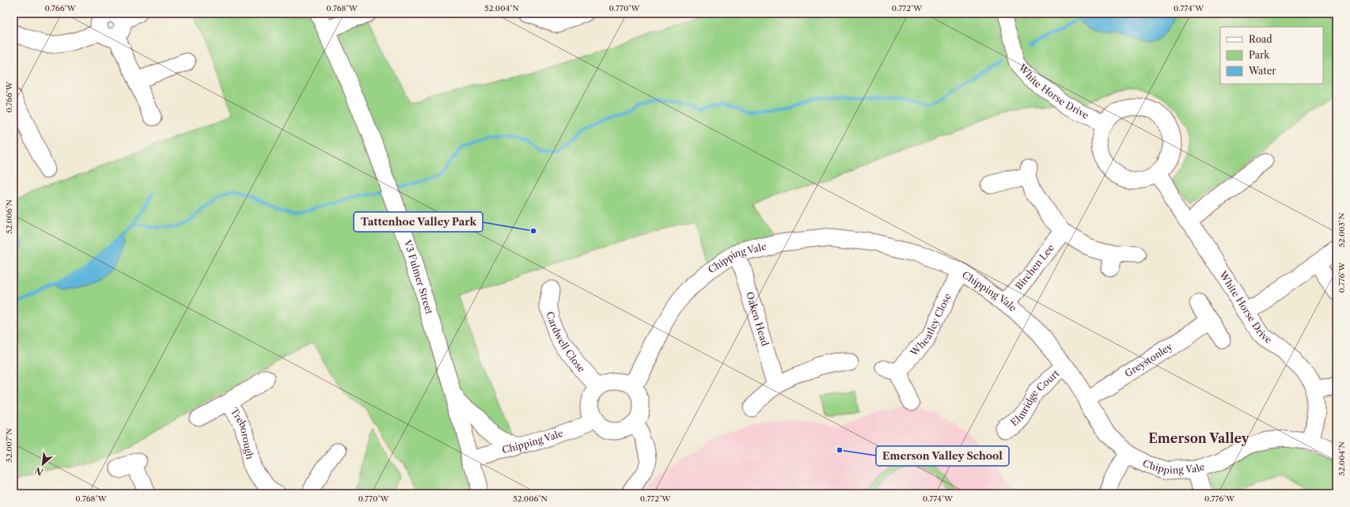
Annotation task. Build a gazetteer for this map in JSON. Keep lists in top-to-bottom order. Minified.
{"streets":{"street":["White Horse Drive","Chipping Vale","Birchen Lee","V3 Fulmer Street","Oaken Head","Wheatley Close","Cardwell Close","Greystonley","Elmridge Court","Treborough"]},"crossings":[["White Horse Drive","Chipping Vale"],["Chipping Vale","Birchen Lee"],["Chipping Vale","V3 Fulmer Street"],["Chipping Vale","Oaken Head"],["Chipping Vale","Wheatley Close"],["Chipping Vale","Cardwell Close"],["Chipping Vale","Greystonley"],["Chipping Vale","Elmridge Court"]],"districts":["Emerson Valley"],"places":["Tattenhoe Valley Park","Emerson Valley School"],"legend":["Road","Park","Water"],"north":"bottom left","coordinates":["0.766°W","0.768°W","52.004°N","0.770°W","0.772°W","0.774°W","52.006°N","52.003°N","0.776°W","52.007°N"]}
